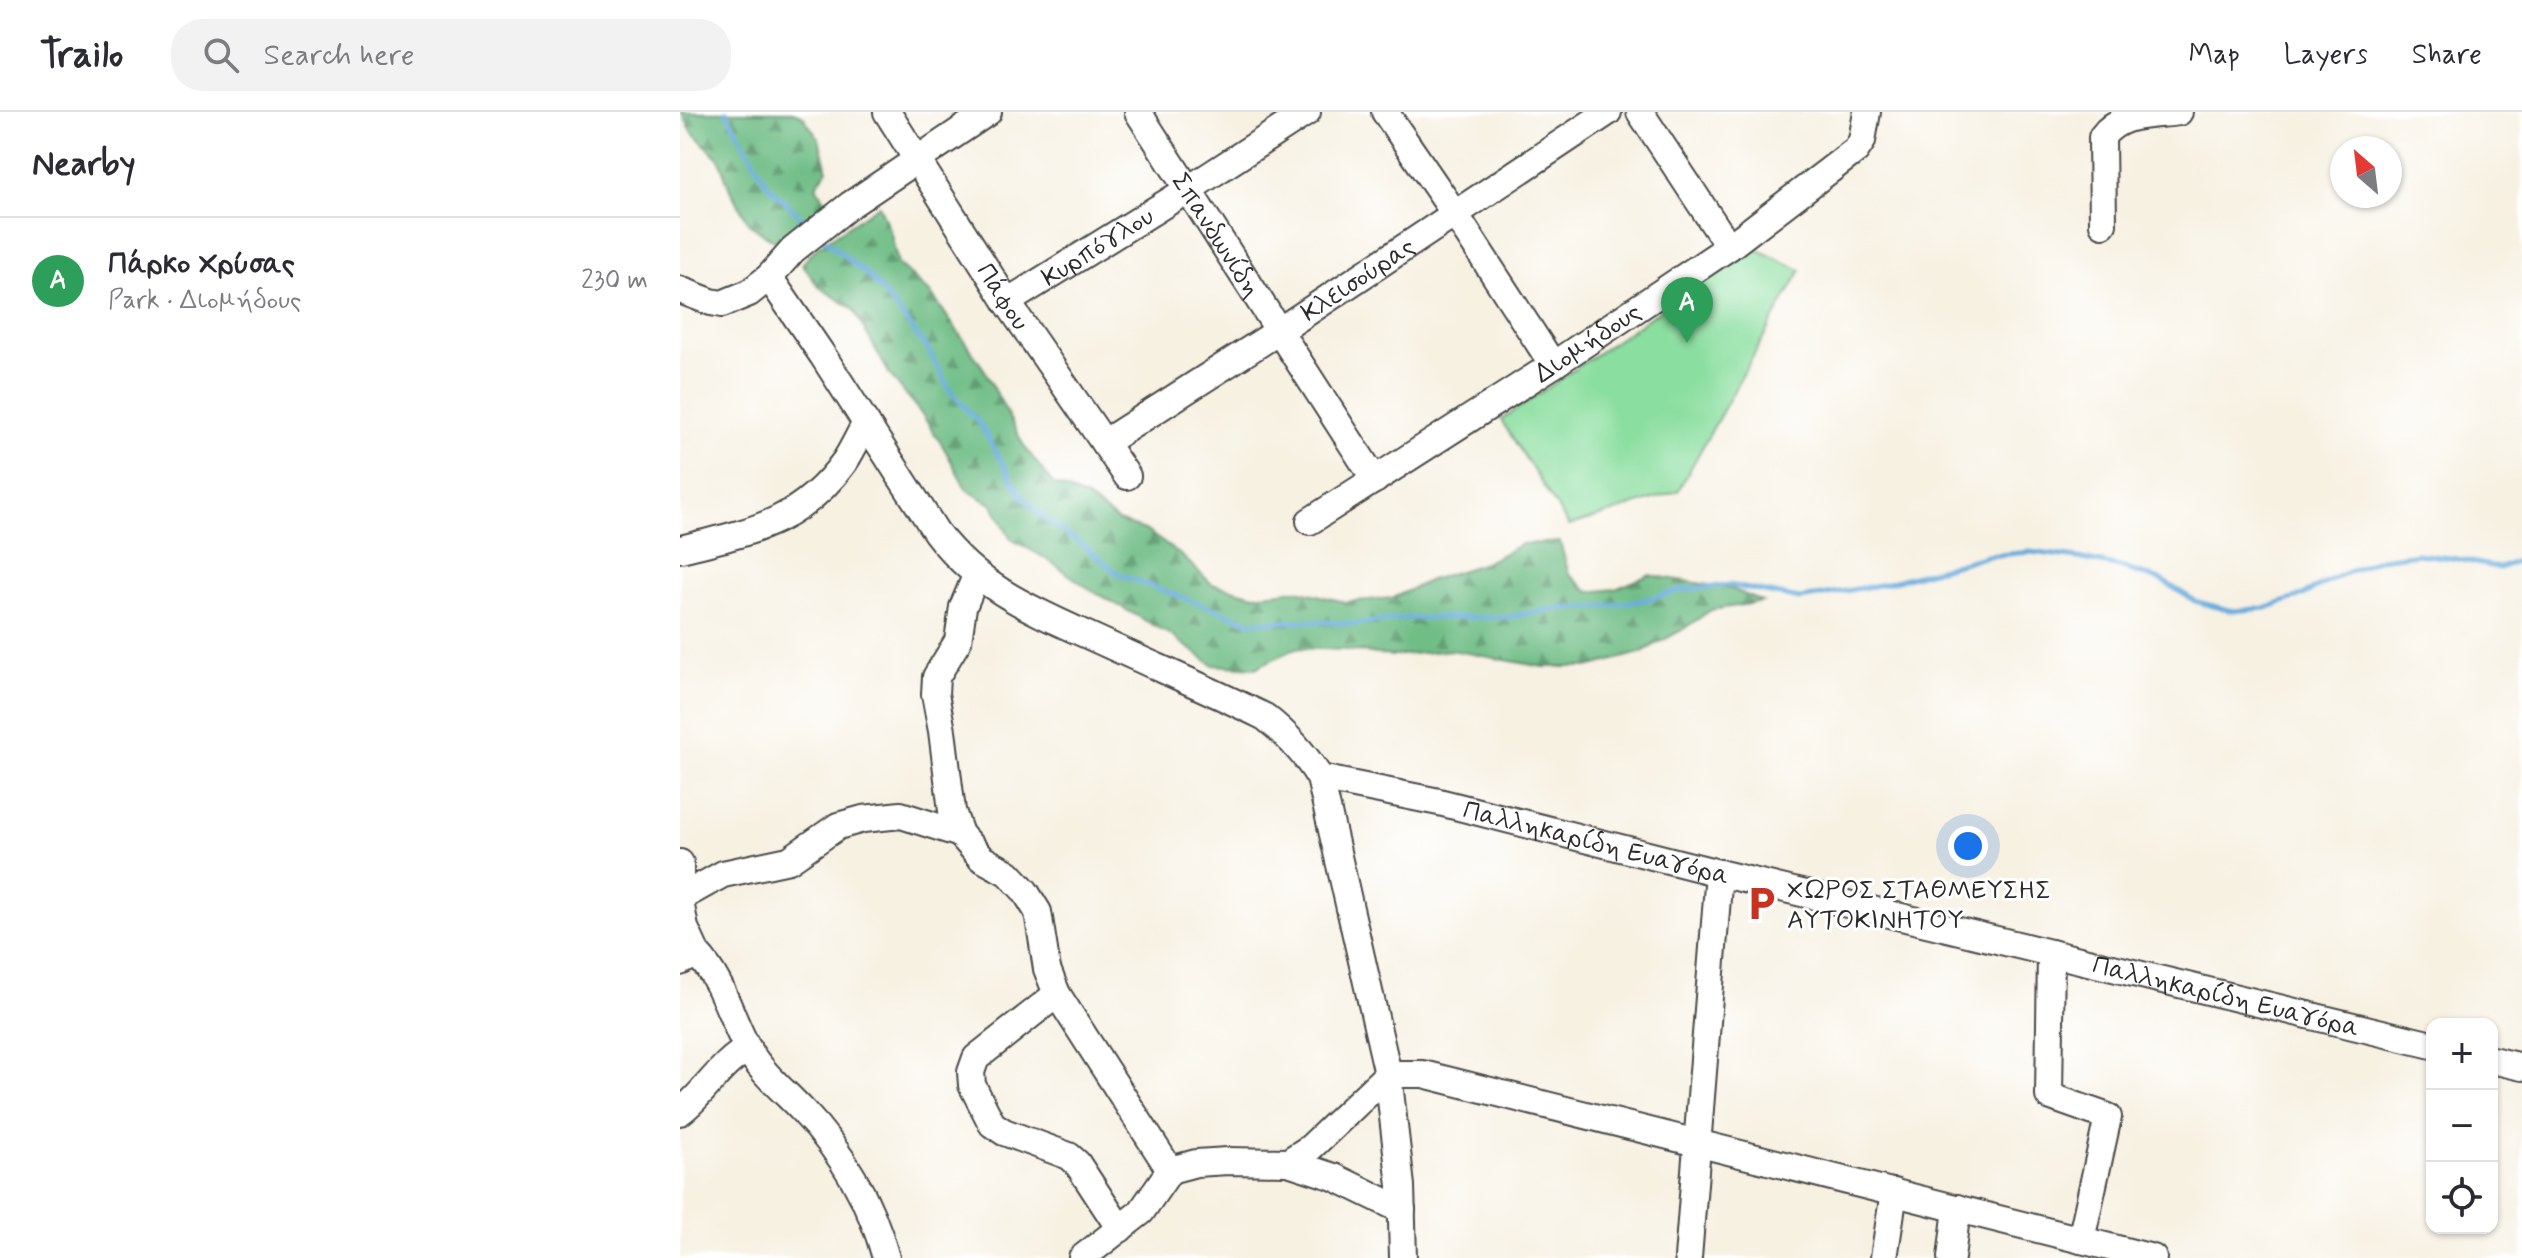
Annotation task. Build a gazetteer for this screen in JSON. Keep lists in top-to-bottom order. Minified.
{"streets":{"street":["Σπανδωνίδη","Κυρπόγλου","Κλεισούρας","Πάφου","Διομήδους","Παλληκαρίδη Ευαγόρα"]},"crossings":[["Σπανδωνίδη","Κυρπόγλου"],["Σπανδωνίδη","Κλεισούρας"],["Σπανδωνίδη","Διομήδους"],["Κυρπόγλου","Πάφου"],["Κλεισούρας","Πάφου"]],"places":{"parking":["ΧΩΡΟΣ ΣΤΑΘΜΕΥΣΗΣ ΑΥΤΟΚΙΝΗΤΟΥ"]},"north":"top left","page":{"header":"Trailo","search":"Search here","nav":["Map","Layers","Share"],"heading":"Nearby","list":[{"mark":"A","name":"Πάρκο Χρύσας","note":"Park · Διομήδους","value":"230 m"}],"pins":"A","map_buttons":["+","−"]}}
